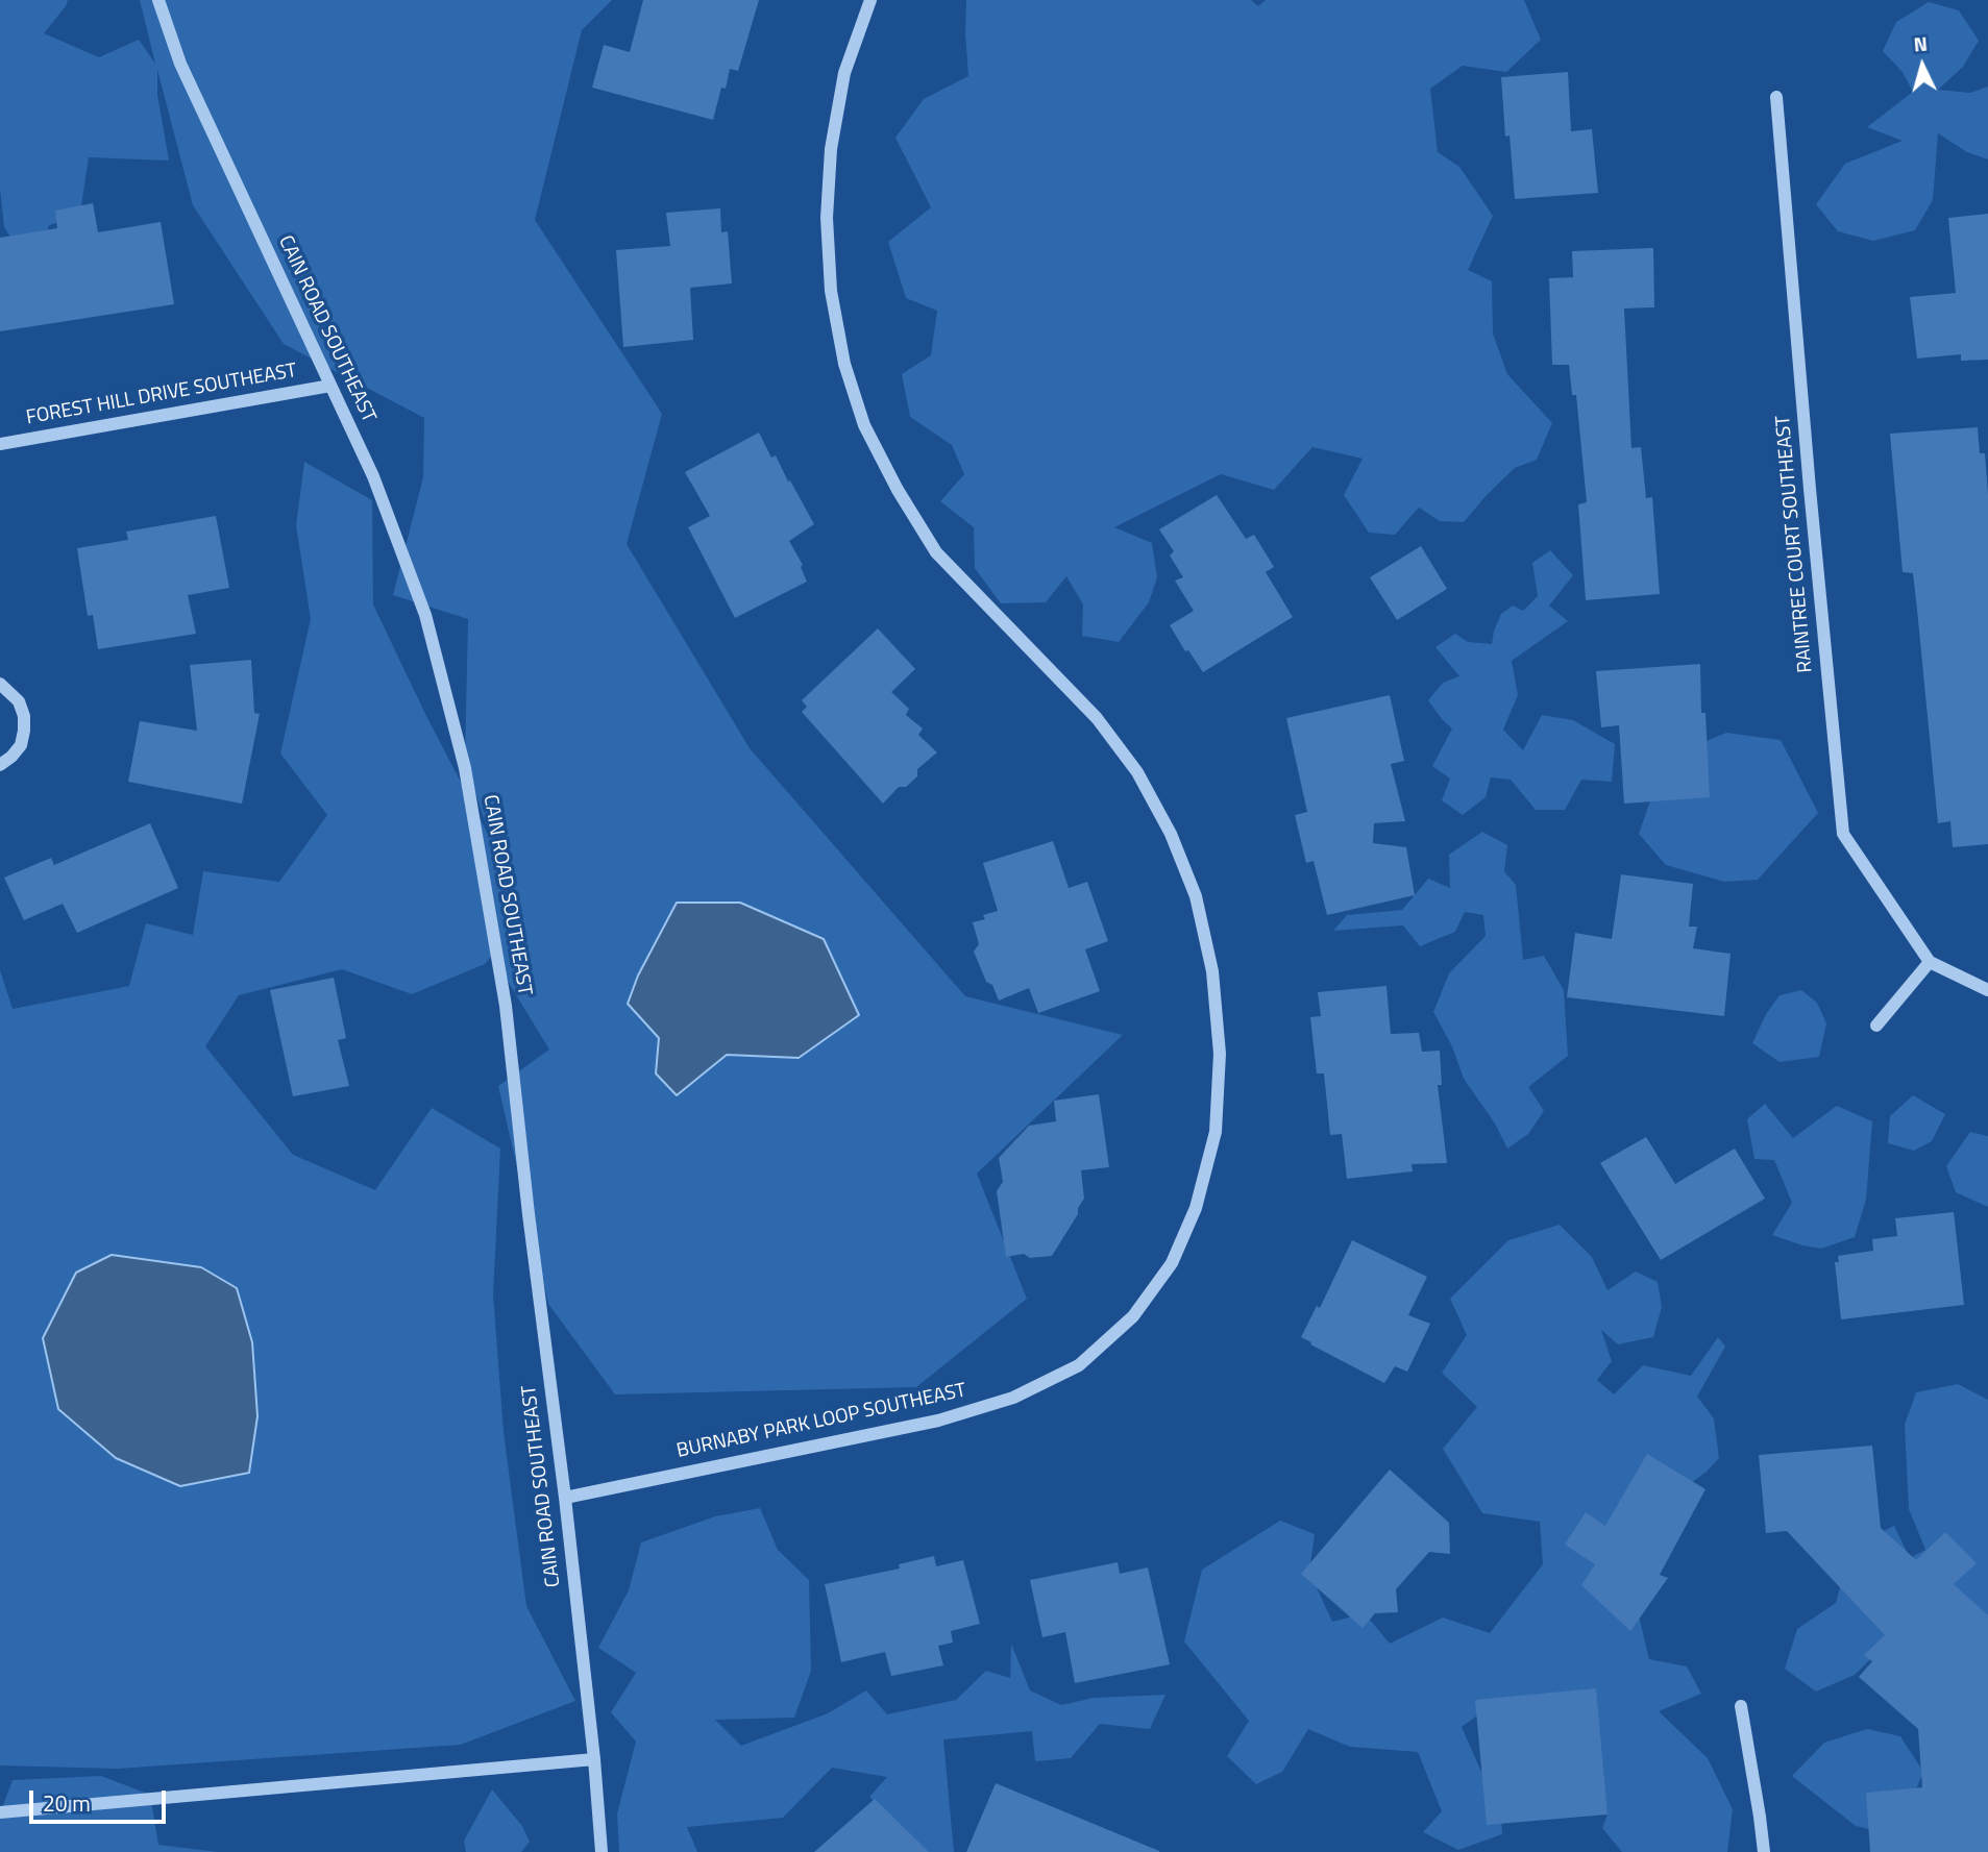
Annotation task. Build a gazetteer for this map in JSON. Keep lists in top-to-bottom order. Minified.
{"streets":{"street":["CAIN ROAD SOUTHEAST","FOREST HILL DRIVE SOUTHEAST","RAINTREE COURT SOUTHEAST","BURNABY PARK LOOP SOUTHEAST"]},"crossings":[["CAIN ROAD SOUTHEAST","FOREST HILL DRIVE SOUTHEAST"],["CAIN ROAD SOUTHEAST","BURNABY PARK LOOP SOUTHEAST"]],"scale_bar":"20 m","north":"top"}
